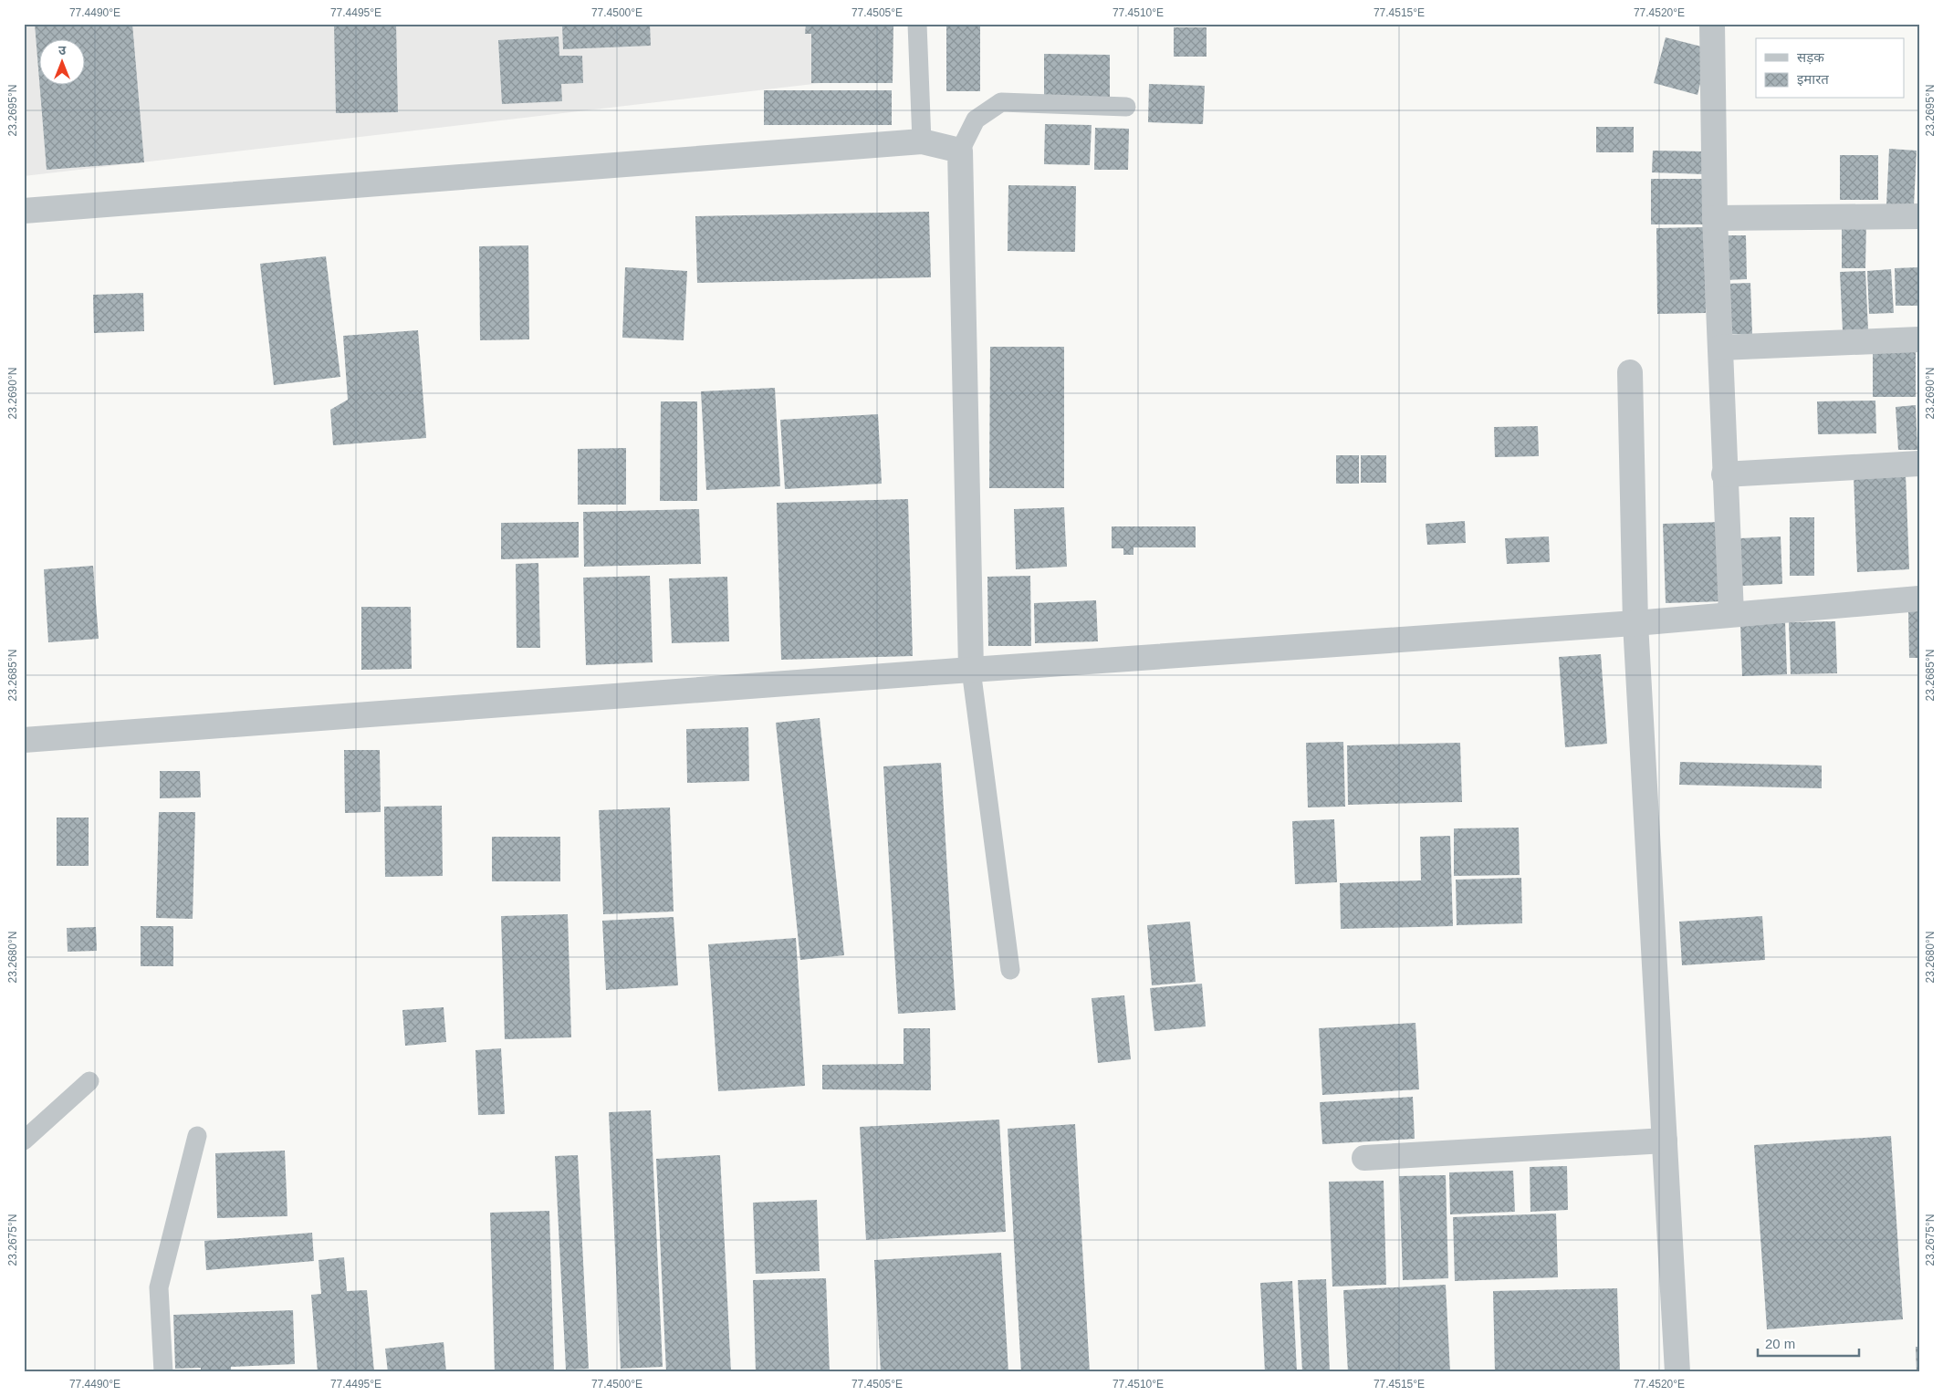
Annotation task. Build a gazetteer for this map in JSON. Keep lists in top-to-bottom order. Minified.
{"legend":["सड़क","इमारत"],"scale_bar":"20 m","north":"top","coordinates":["77.4490°E","77.4495°E","77.4500°E","77.4505°E","77.4510°E","77.4515°E","77.4520°E","23.2695°N","23.2690°N","23.2685°N","23.2680°N","23.2675°N"]}
